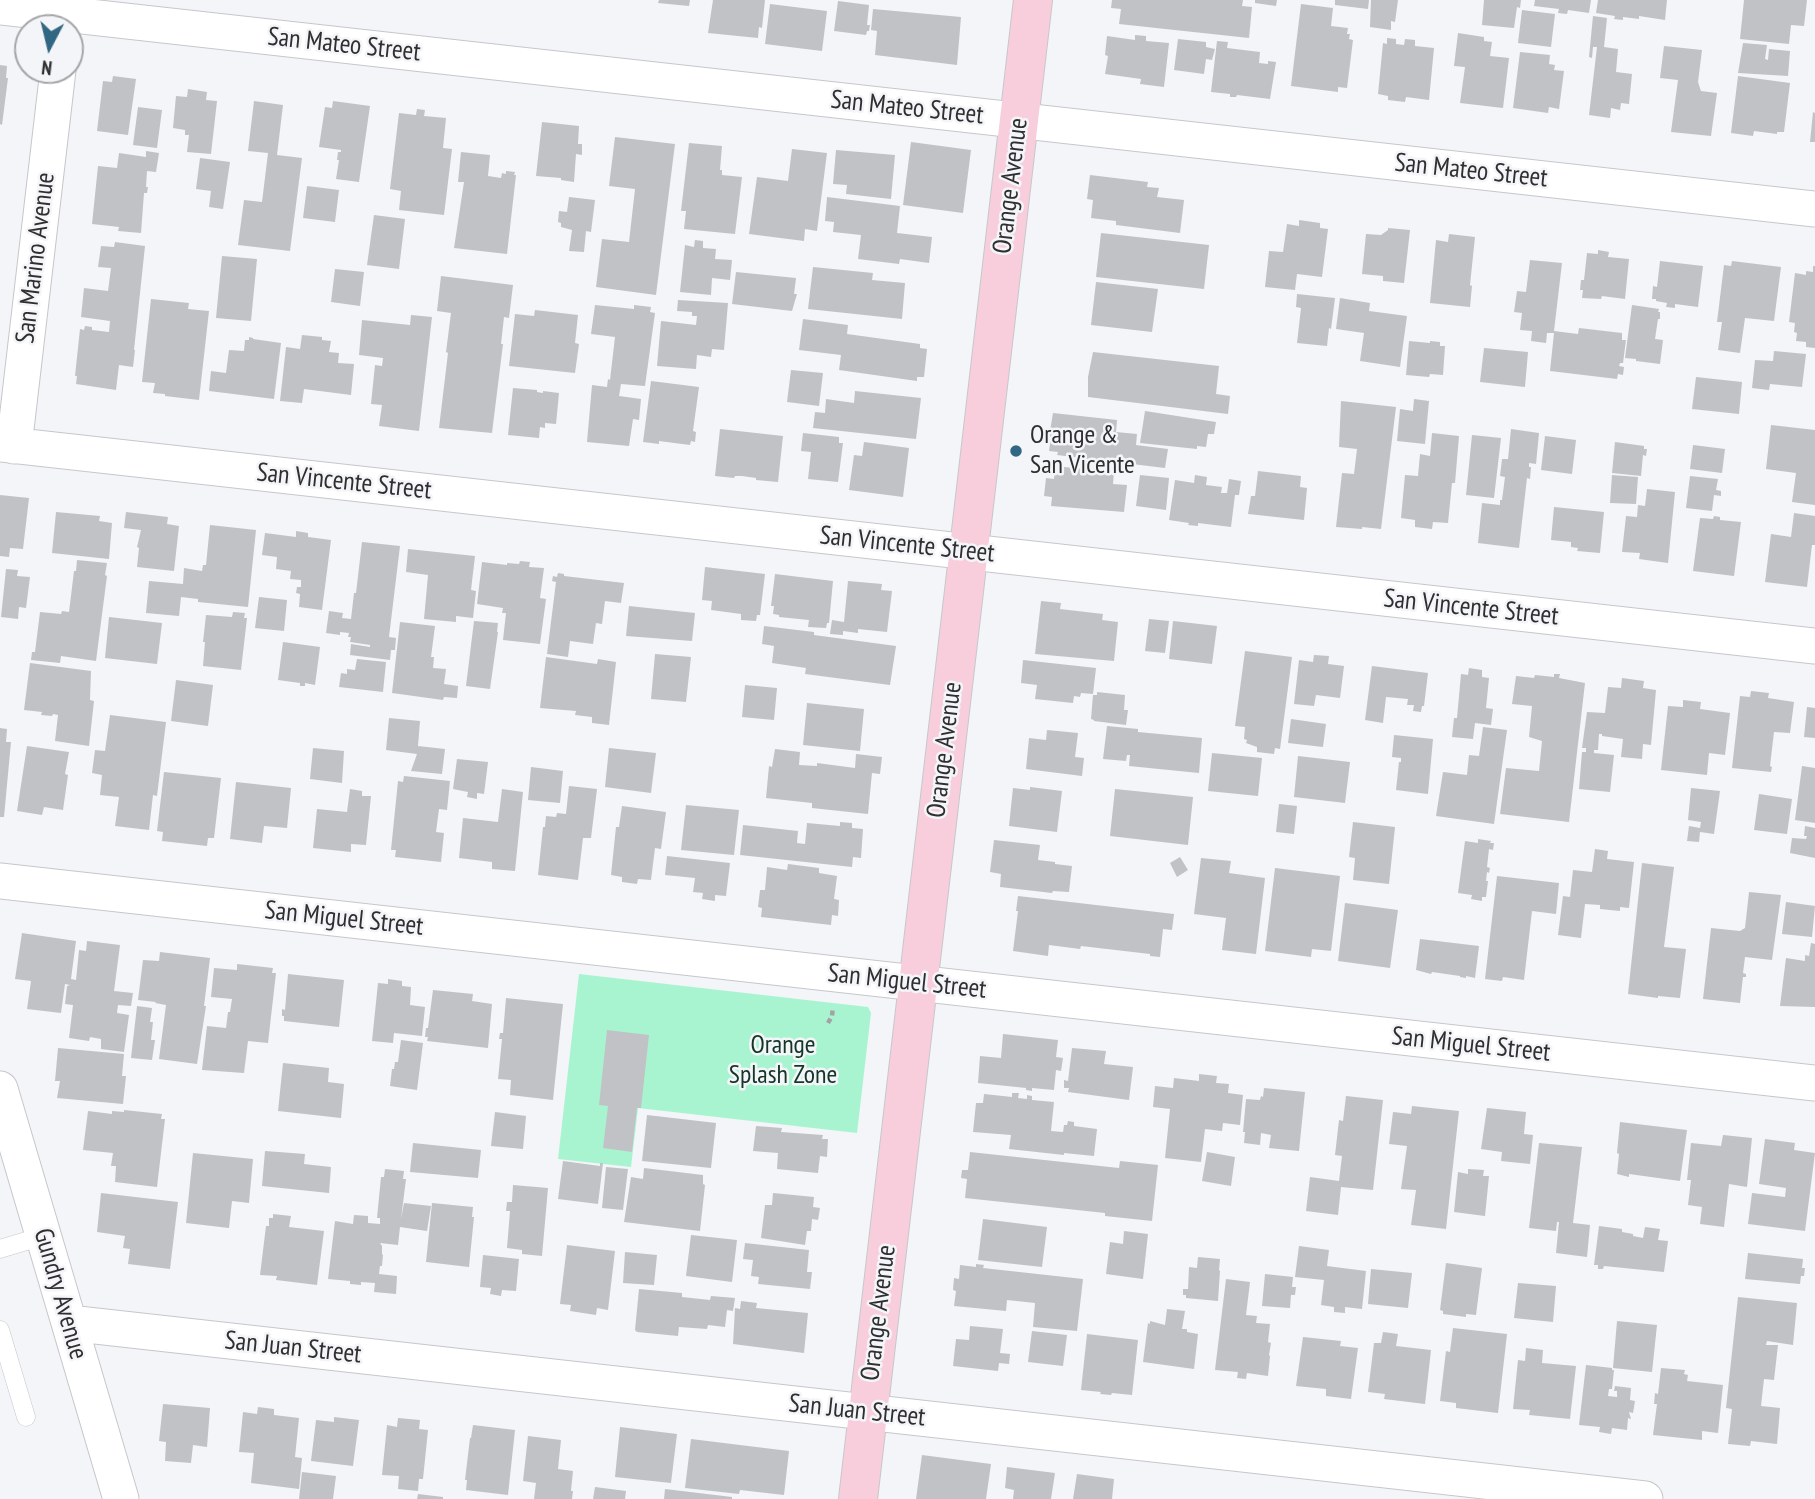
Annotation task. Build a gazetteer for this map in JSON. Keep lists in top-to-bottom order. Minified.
{"streets":{"street":["San Mateo Street","Orange Avenue","San Marino Avenue","San Vincente Street","San Miguel Street","Gundry Avenue","San Juan Street"]},"crossings":[["San Mateo Street","Orange Avenue"],["Orange Avenue","San Vincente Street"],["Orange Avenue","San Miguel Street"],["Orange Avenue","San Juan Street"],["San Marino Avenue","San Vincente Street"],["Gundry Avenue","San Juan Street"]],"parks":["Orange Splash Zone"],"places":["Orange & San Vicente"],"north":"bottom"}
